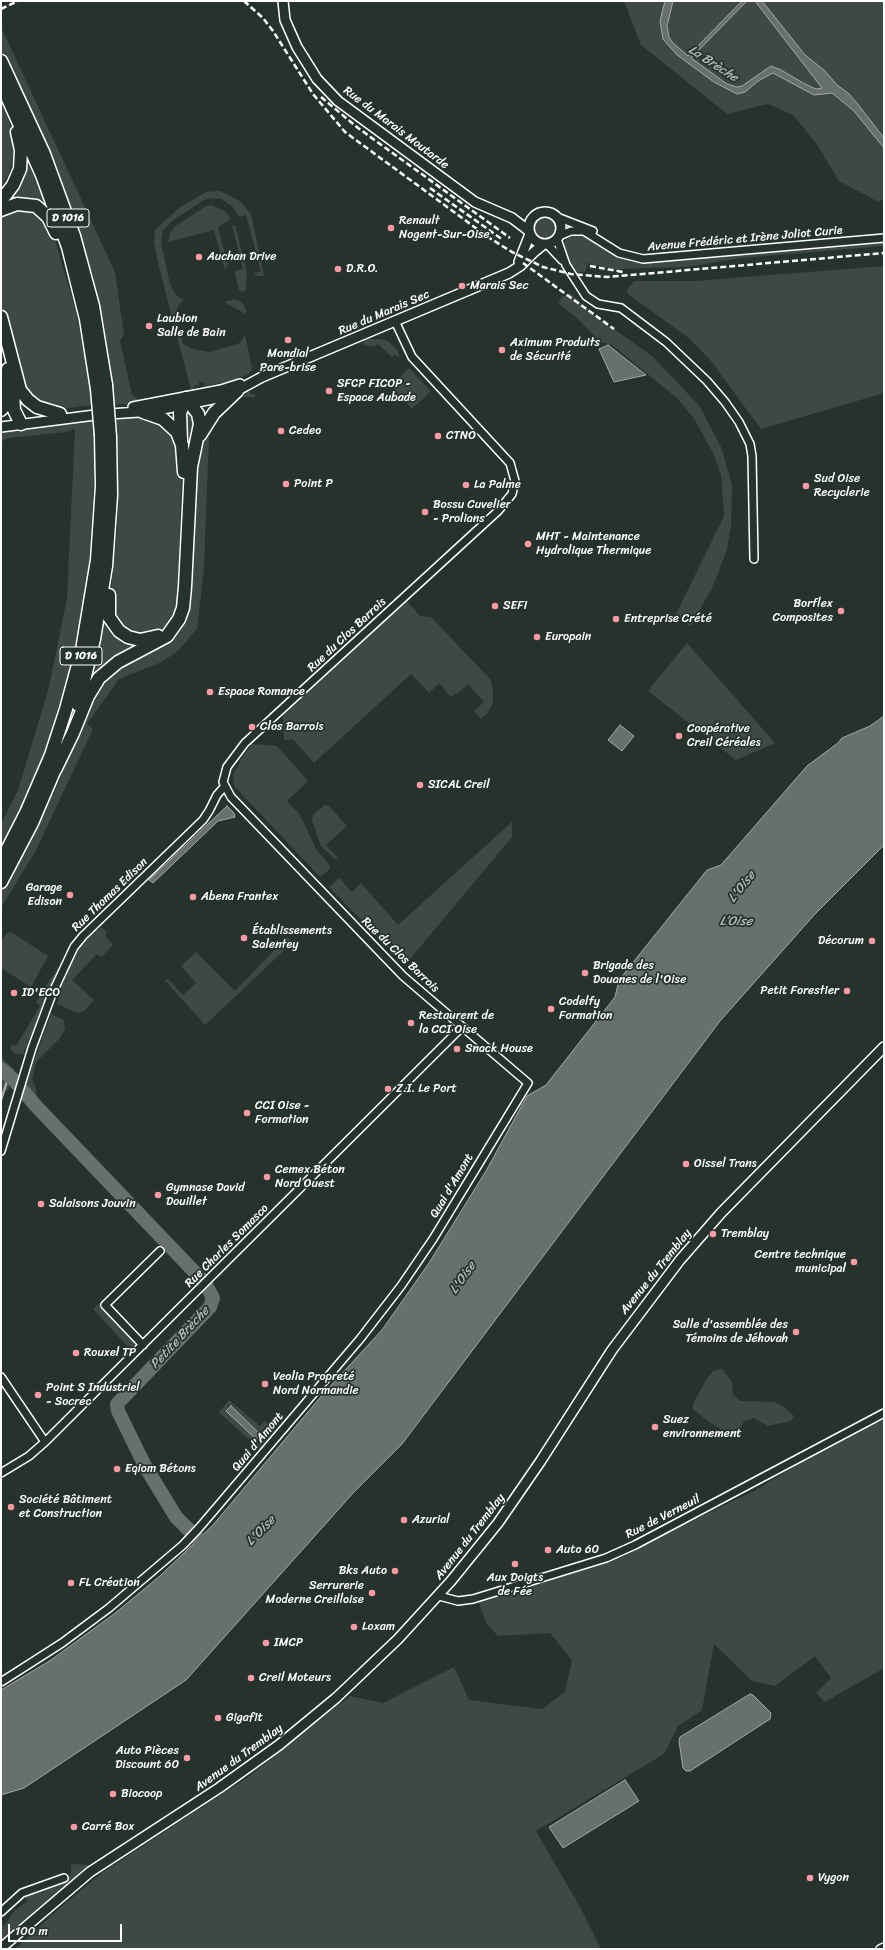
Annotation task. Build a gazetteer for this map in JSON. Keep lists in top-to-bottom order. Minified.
{"streets":{"highway":["D 1016"],"street":["Rue du Marais Moutarde","Avenue Frédéric et Irène Joliot Curie","Rue du Marais Sec","Rue du Clos Barrois","Rue Thomas Edison","Quai d'Amont","Rue Charles Somasco","Avenue du Tremblay","Rue de Verneuil"]},"crossings":[["Rue du Marais Moutarde","Avenue Frédéric et Irène Joliot Curie"],["Rue du Marais Moutarde","Rue du Marais Sec"],["D 1016","Rue du Marais Sec"],["Avenue Frédéric et Irène Joliot Curie","Rue du Marais Sec"],["Rue du Marais Sec","Rue du Clos Barrois"],["Rue du Clos Barrois","Rue Thomas Edison"],["Rue du Clos Barrois","Quai d'Amont"],["Rue du Clos Barrois","Rue Charles Somasco"],["Avenue du Tremblay","Rue de Verneuil"]],"water":["La Brèche","L'Oise","L’Oise","Petite Brèche"],"places":["Renault Nogent-Sur-Oise","Auchan Drive","D.R.O.","Marais Sec","Laubion Salle de Bain","Mondial Pare-brise","Aximum Produits de Sécurité","SFCP FICOP - Espace Aubade","Cedeo","CTNO","Point P","La Palme","Sud Oise Recyclerie","Bossu Cuvelier - Prolians","MHT - Maintenance Hydrolique Thermique","SEFI","Borflex Composites","Entreprise Crété","Europain","Espace Romance","Clos Barrois","Coopérative Creil Céréales","SICAL Creil","Garage Edison","Abena Frantex","Établissements Salentey","Décorum","Brigade des Douanes de l'Oise","Petit Forestier","ID'ECO","Codelfy Formation","Restaurent de la CCI Oise","Snack House","Z.I. Le Port","CCI Oise - Formation","Oissel Trans","Cemex Béton Nord Ouest","Gymnase David Douillet","Salaisons Jouvin","Tremblay","Centre technique municipal","Salle d'assemblée des Témoins de Jéhovah","Rouxel TP","Veolia Propreté Nord Normandie","Point S Industriel - Socrec","Suez environnement","Eqiom Bétons","Société Bâtiment et Construction","Azurial","Auto 60","Aux Doigts de Fée","Bks Auto","FL Création","Serrurerie Moderne Creilloise","Loxam","IMCP","Creil Moteurs","Gigafit","Auto Pièces Discount 60","Biocoop","Carré Box","Vygon"],"scale_bar":"100 m"}
